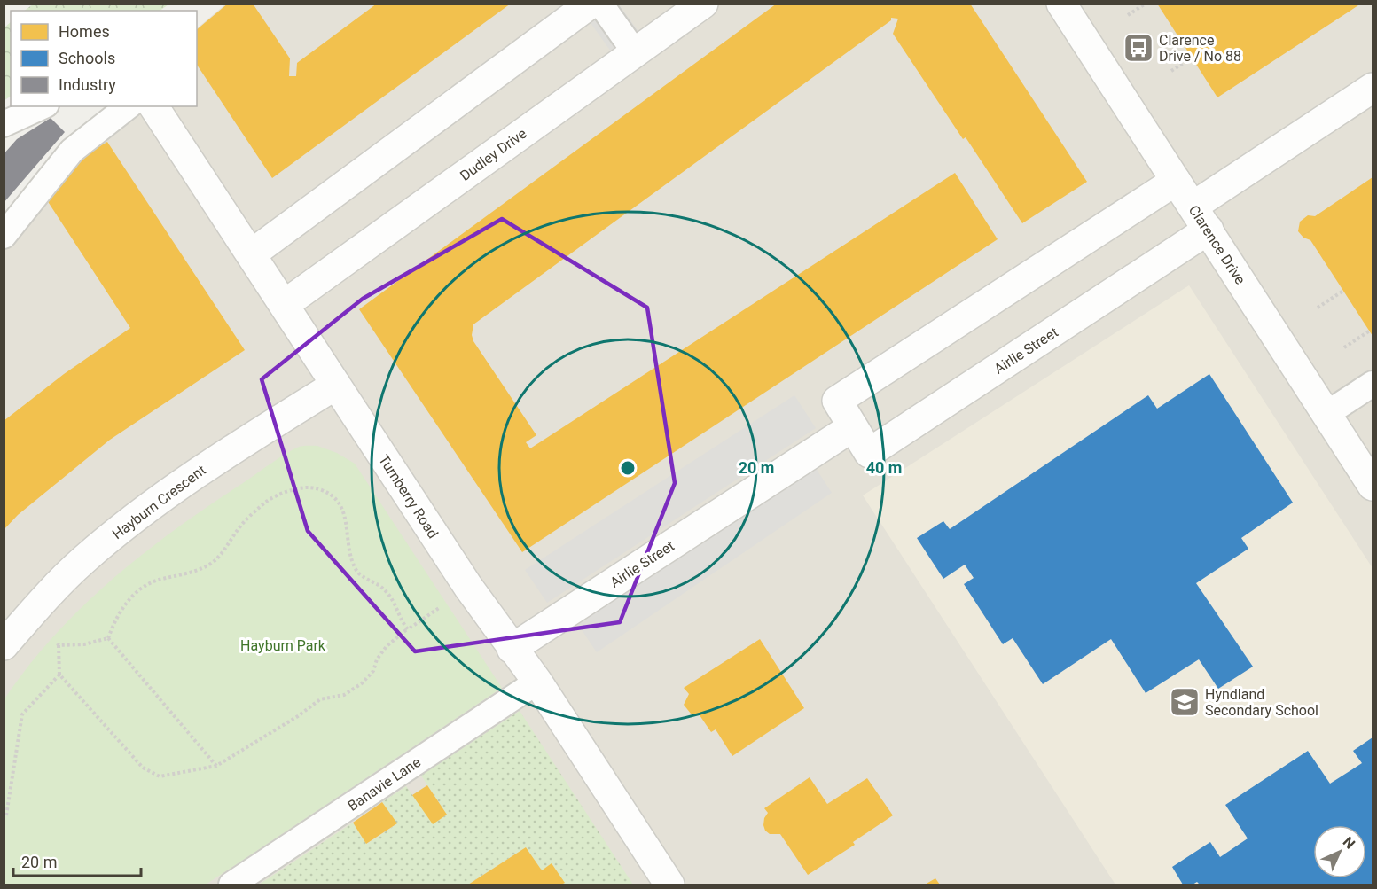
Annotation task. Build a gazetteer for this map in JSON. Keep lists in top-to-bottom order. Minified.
{"streets":{"street":["Dudley Drive","Clarence Drive","Airlie Street","Turnberry Road","Hayburn Crescent"],"lane":["Banavie Lane"]},"crossings":[["Dudley Drive","Turnberry Road"],["Clarence Drive","Airlie Street"],["Airlie Street","Turnberry Road"],["Turnberry Road","Hayburn Crescent"],["Turnberry Road","Banavie Lane"]],"parks":["Hayburn Park"],"places":{"bus stop":["Clarence Drive / No 88"],"school or university":["Hyndland Secondary School"]},"legend":["Homes","Schools","Industry"],"scale_bar":"20 m","north":"top right","rings":["20 m","40 m"]}
